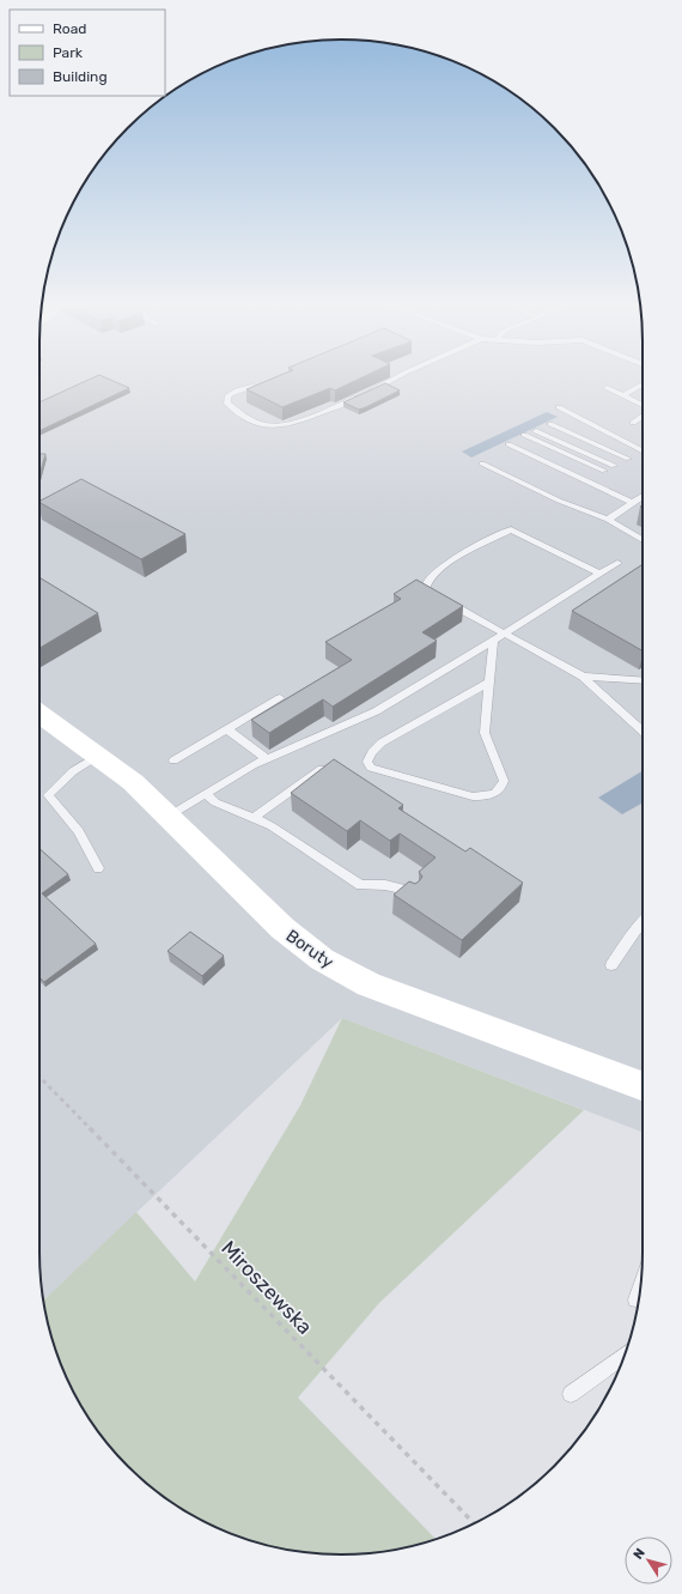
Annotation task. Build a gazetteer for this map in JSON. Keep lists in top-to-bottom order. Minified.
{"streets":{"street":["Boruty"],"path":["Miroszewska"]},"legend":["Road","Park","Building"],"north":"top left"}
